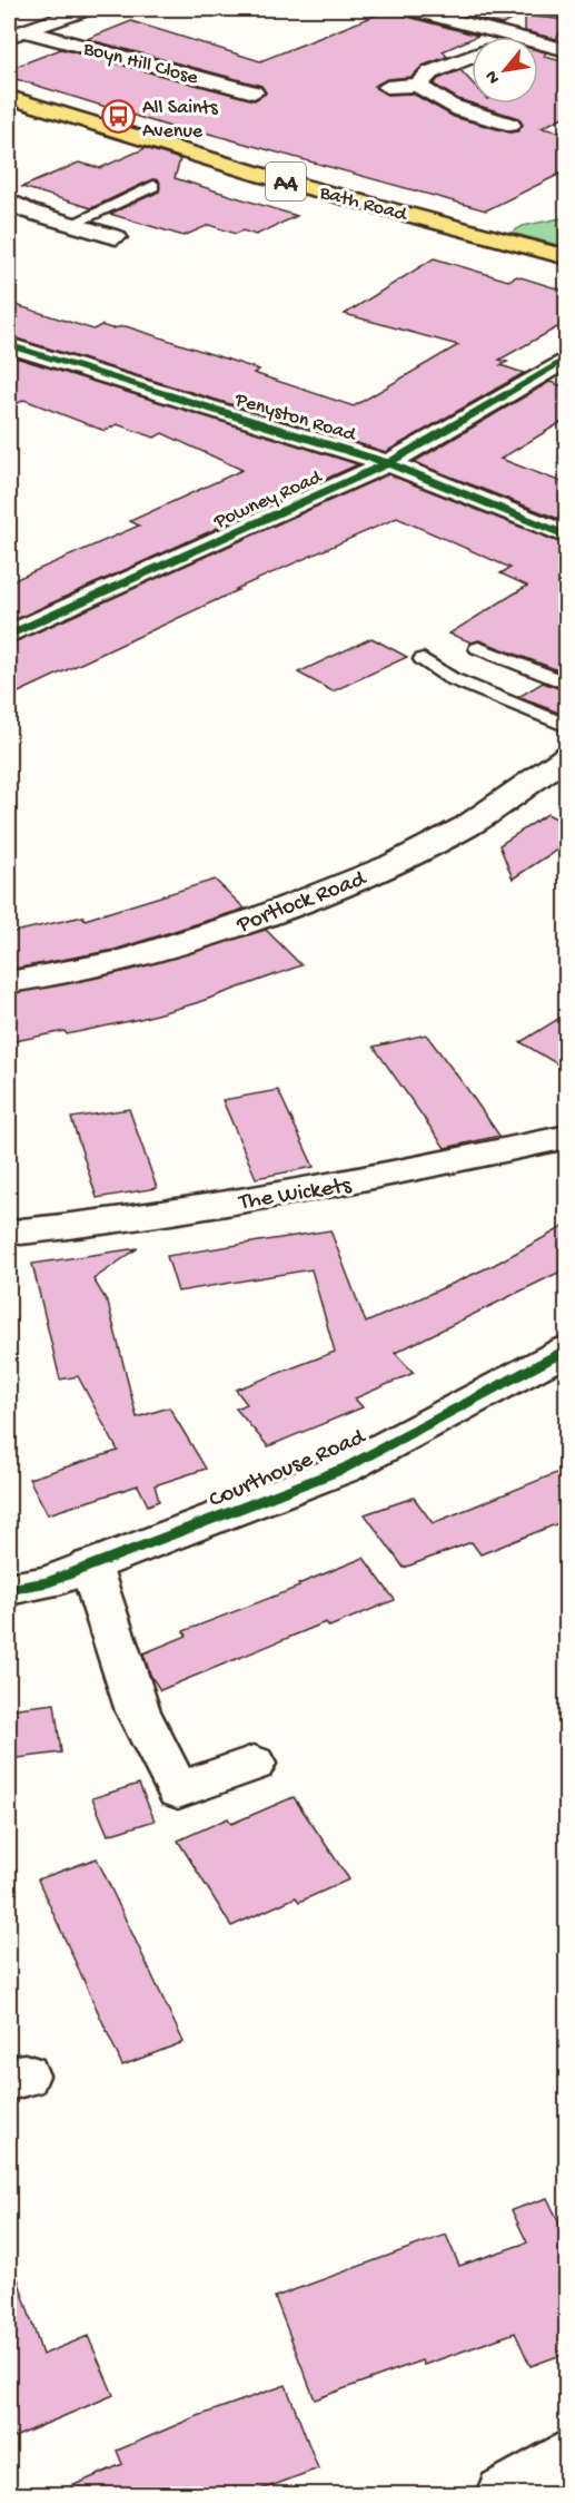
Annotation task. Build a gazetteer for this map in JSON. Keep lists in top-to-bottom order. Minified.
{"streets":{"main road":["A4","Bath Road"],"street":["Boyn Hill Close","Penyston Road","Powney Road","Portlock Road","The Wickets","Courthouse Road"]},"crossings":[["Penyston Road","Powney Road"]],"places":{"bus stop":["All Saints Avenue"]},"north":"bottom left"}
